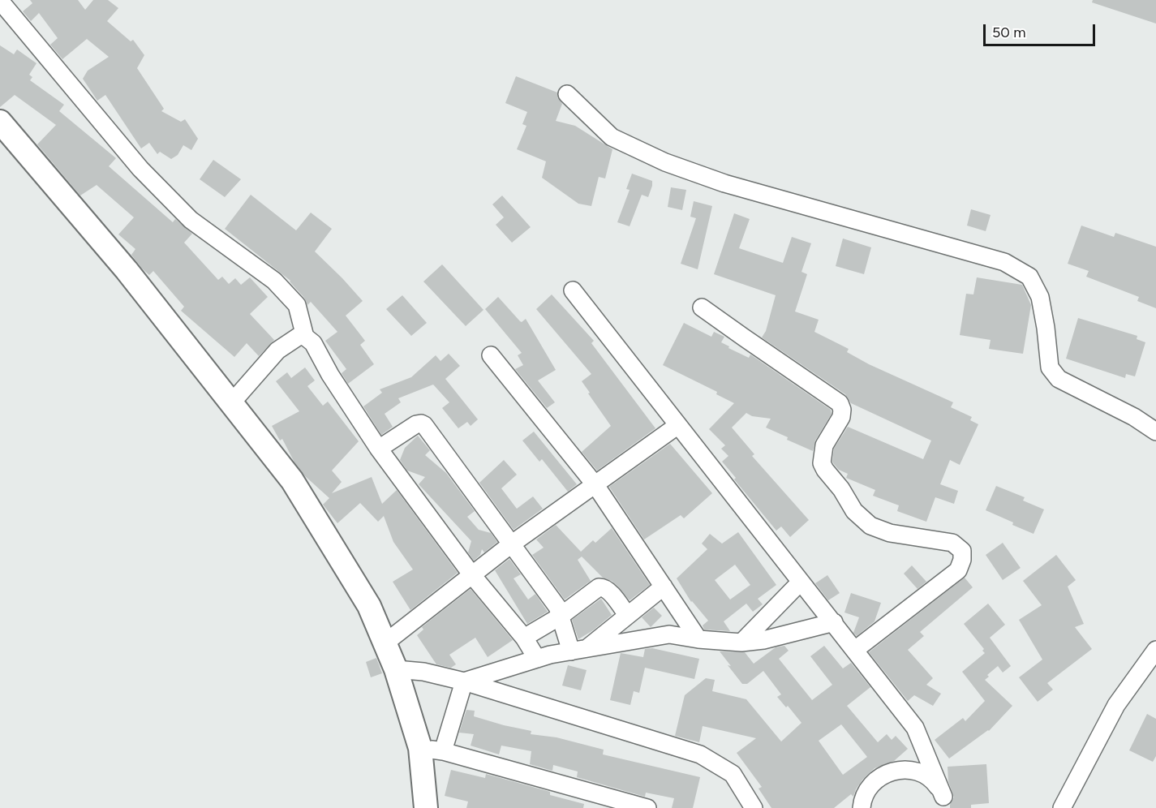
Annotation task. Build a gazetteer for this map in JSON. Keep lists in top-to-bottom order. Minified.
{"scale_bar":"50 m"}
